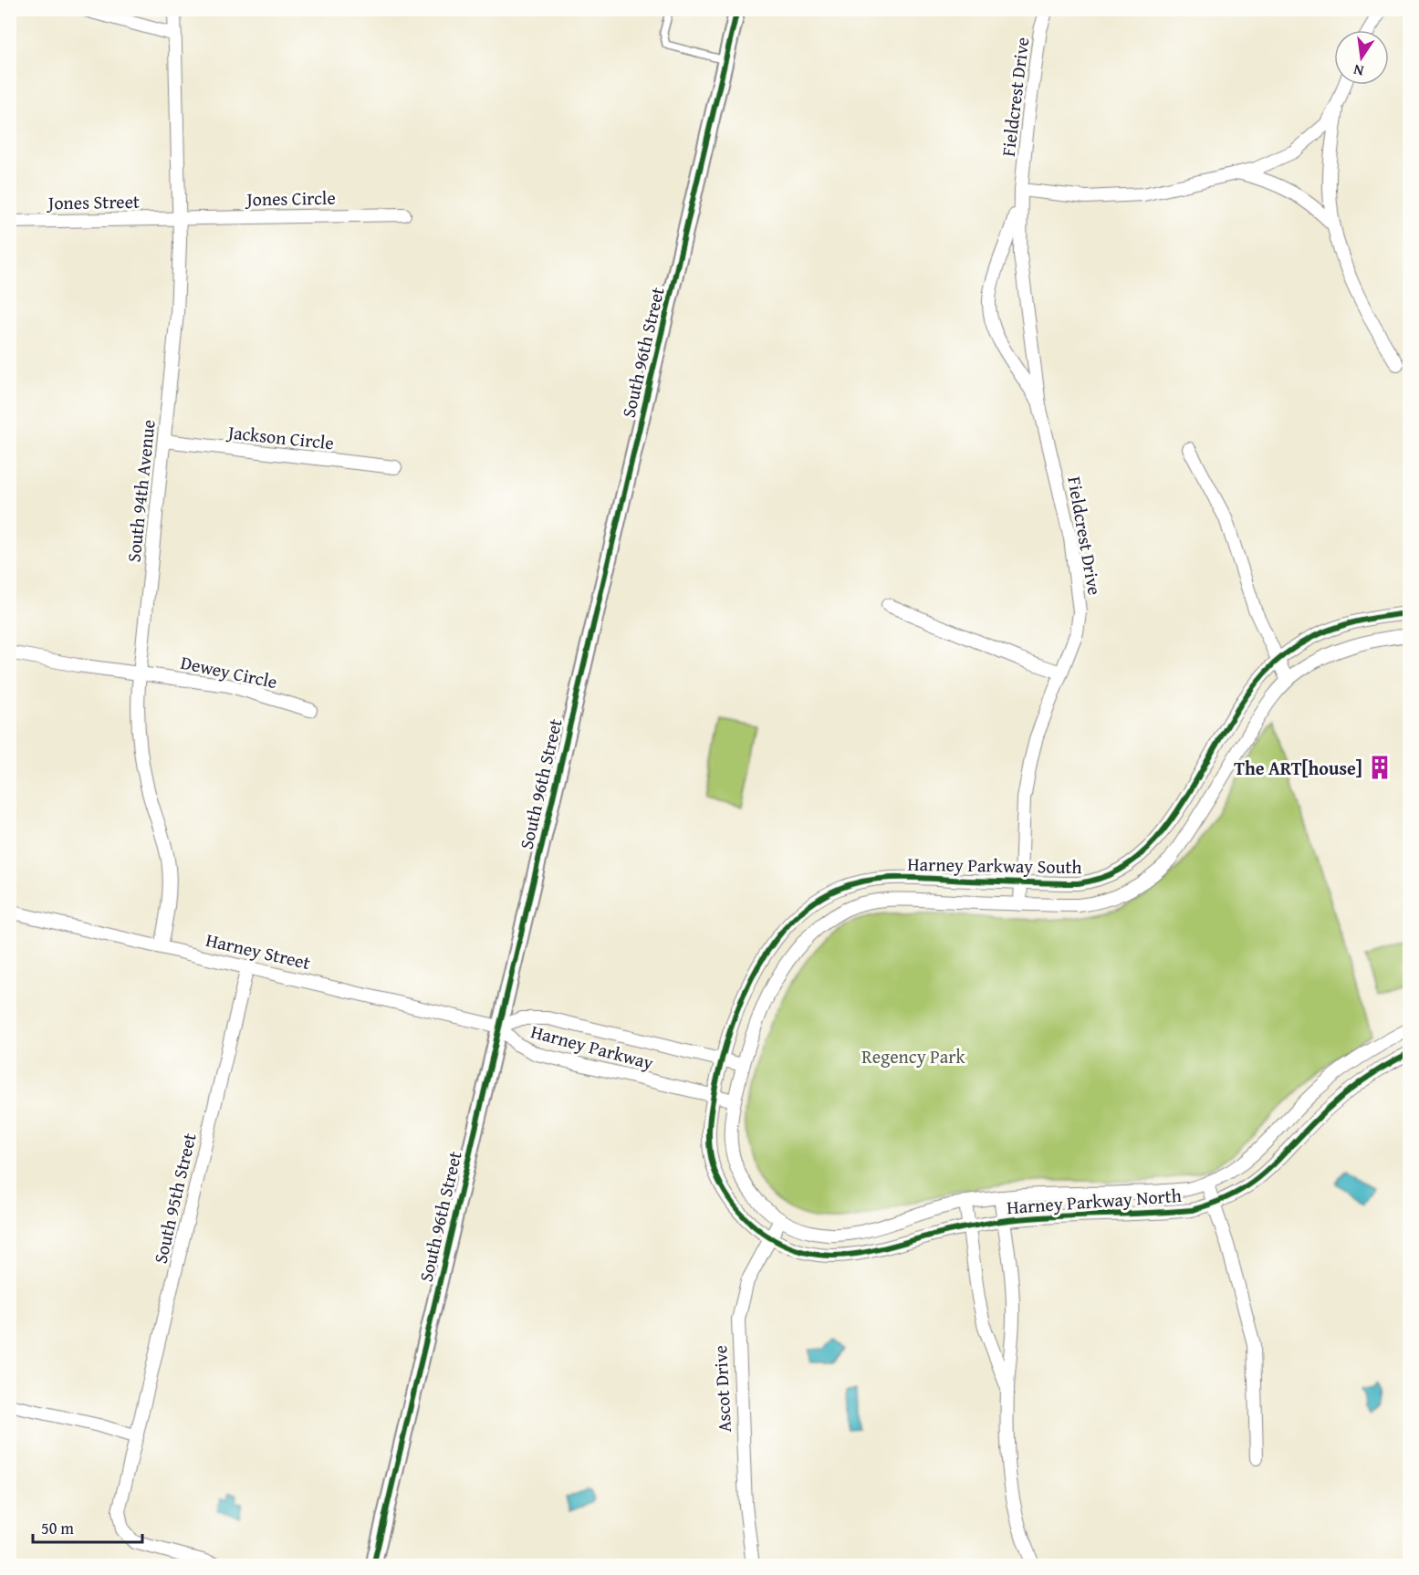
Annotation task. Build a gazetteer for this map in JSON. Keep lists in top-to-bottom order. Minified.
{"streets":{"street":["Fieldcrest Drive","Jones Circle","Jones Street","South 96th Street","Jackson Circle","South 94th Avenue","Dewey Circle","Harney Parkway South","Harney Street","Harney Parkway","South 95th Street","Harney Parkway North","Ascot Drive"]},"crossings":[["Fieldcrest Drive","Harney Parkway South"],["Jones Circle","Jones Street"],["Jones Circle","South 94th Avenue"],["Jones Street","South 94th Avenue"],["South 96th Street","Harney Street"],["South 96th Street","Harney Parkway"],["Jackson Circle","South 94th Avenue"],["South 94th Avenue","Dewey Circle"],["South 94th Avenue","Harney Street"],["Harney Parkway South","Harney Parkway"],["Harney Parkway South","Harney Parkway North"],["Harney Street","Harney Parkway"],["Harney Street","South 95th Street"],["Harney Parkway","Harney Parkway North"],["Harney Parkway North","Ascot Drive"]],"parks":["Regency Park"],"places":{"building":["The ART[house]"]},"scale_bar":"50 m","north":"bottom"}
